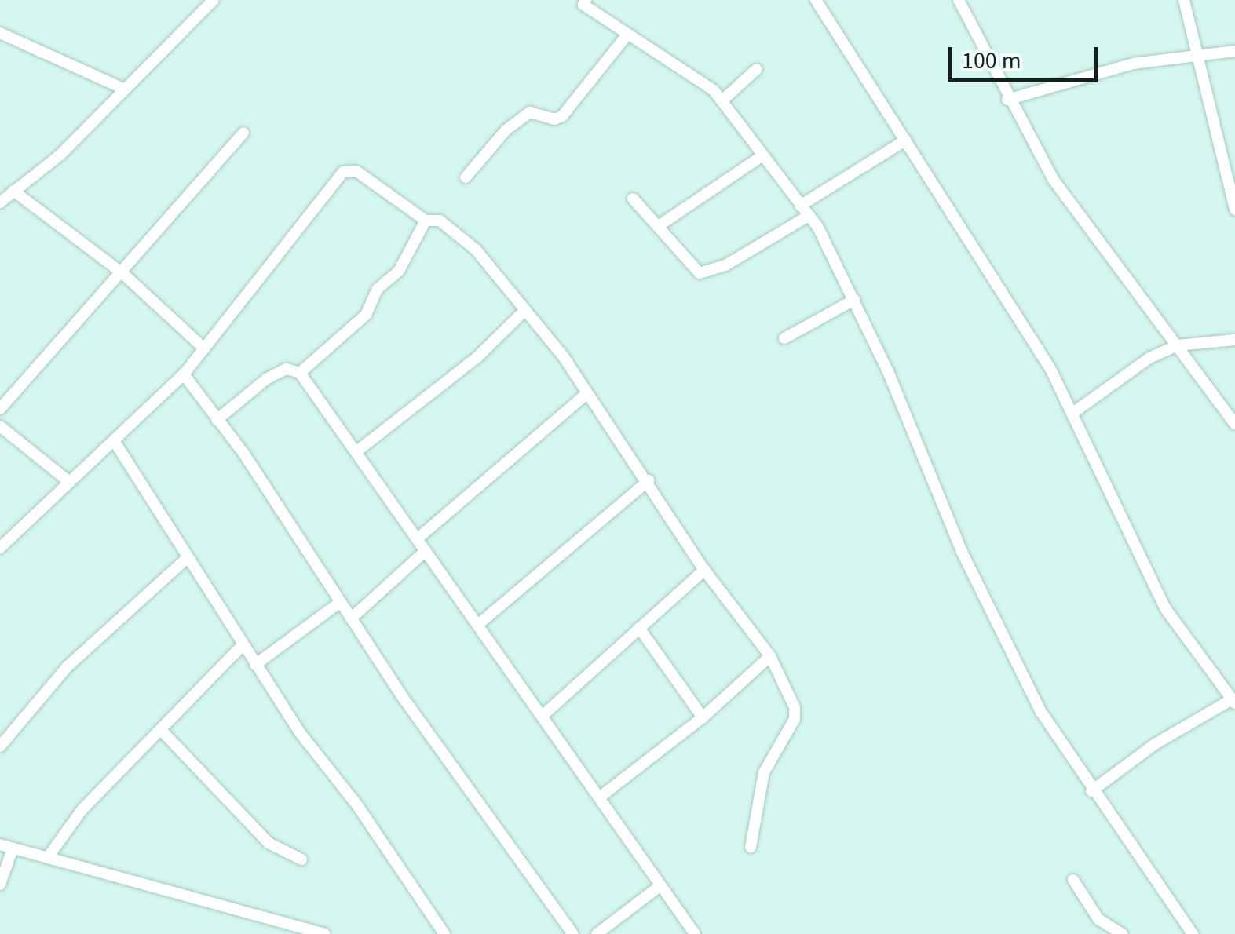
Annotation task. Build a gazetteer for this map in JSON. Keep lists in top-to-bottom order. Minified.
{"scale_bar":"100 m"}
